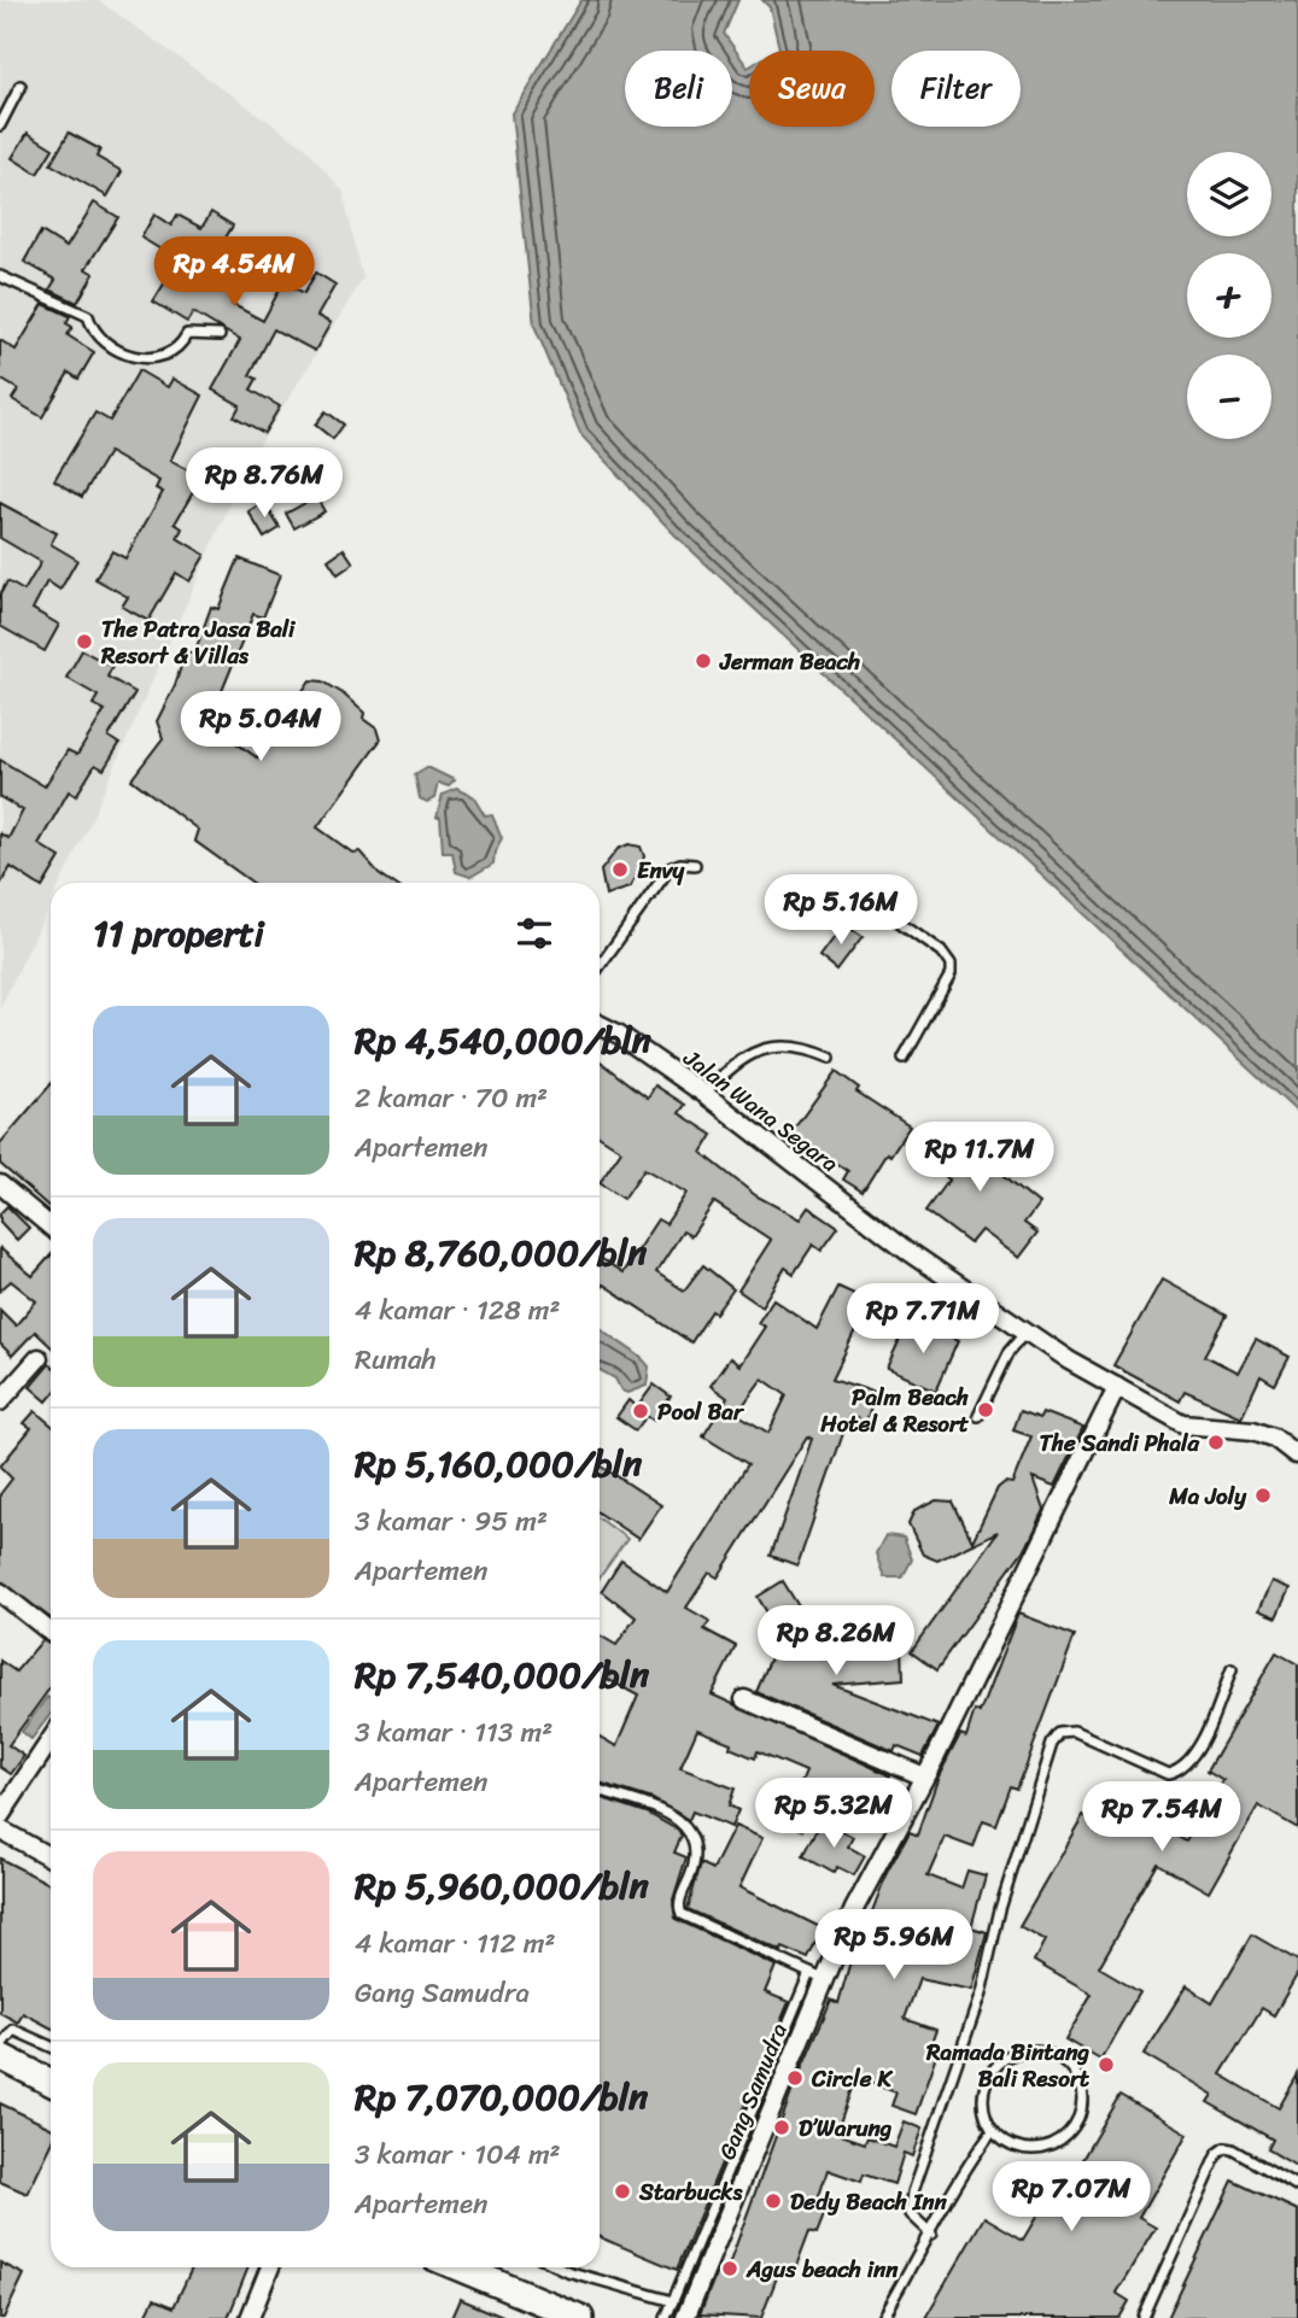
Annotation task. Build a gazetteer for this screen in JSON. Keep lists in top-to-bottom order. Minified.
{"streets":{"street":["Jalan Wana Segara","Gang Samudra"]},"crossings":[["Jalan Wana Segara","Gang Samudra"]],"places":["The Patra Jasa Bali Resort & Villas","Jerman Beach","Envy","Palm Beach Hotel & Resort","Pool Bar","The Sandi Phala","Ma Joly","Ramada Bintang Bali Resort","Circle K","D’Warung","Starbucks","Dedy Beach Inn","Agus beach inn"],"page":{"chip":["Beli","Sewa","Filter"],"map_buttons":["+","−"],"price":["Rp 4.54M","Rp 8.76M","Rp 5.04M","Rp 5.16M","Rp 11.7M","Rp 7.71M","Rp 8.26M","Rp 5.32M","Rp 7.54M","Rp 5.96M","Rp 7.07M"],"heading":"11 properti","list":[{"name":"Rp 4,540,000/bln","note":"2 kamar · 70 m² · Apartemen"},{"name":"Rp 8,760,000/bln","note":"4 kamar · 128 m² · Rumah"},{"name":"Rp 5,160,000/bln","note":"3 kamar · 95 m² · Apartemen"},{"name":"Rp 7,540,000/bln","note":"3 kamar · 113 m² · Apartemen"},{"name":"Rp 5,960,000/bln","note":"4 kamar · 112 m² · Gang Samudra"},{"name":"Rp 7,070,000/bln","note":"3 kamar · 104 m² · Apartemen"}]}}
